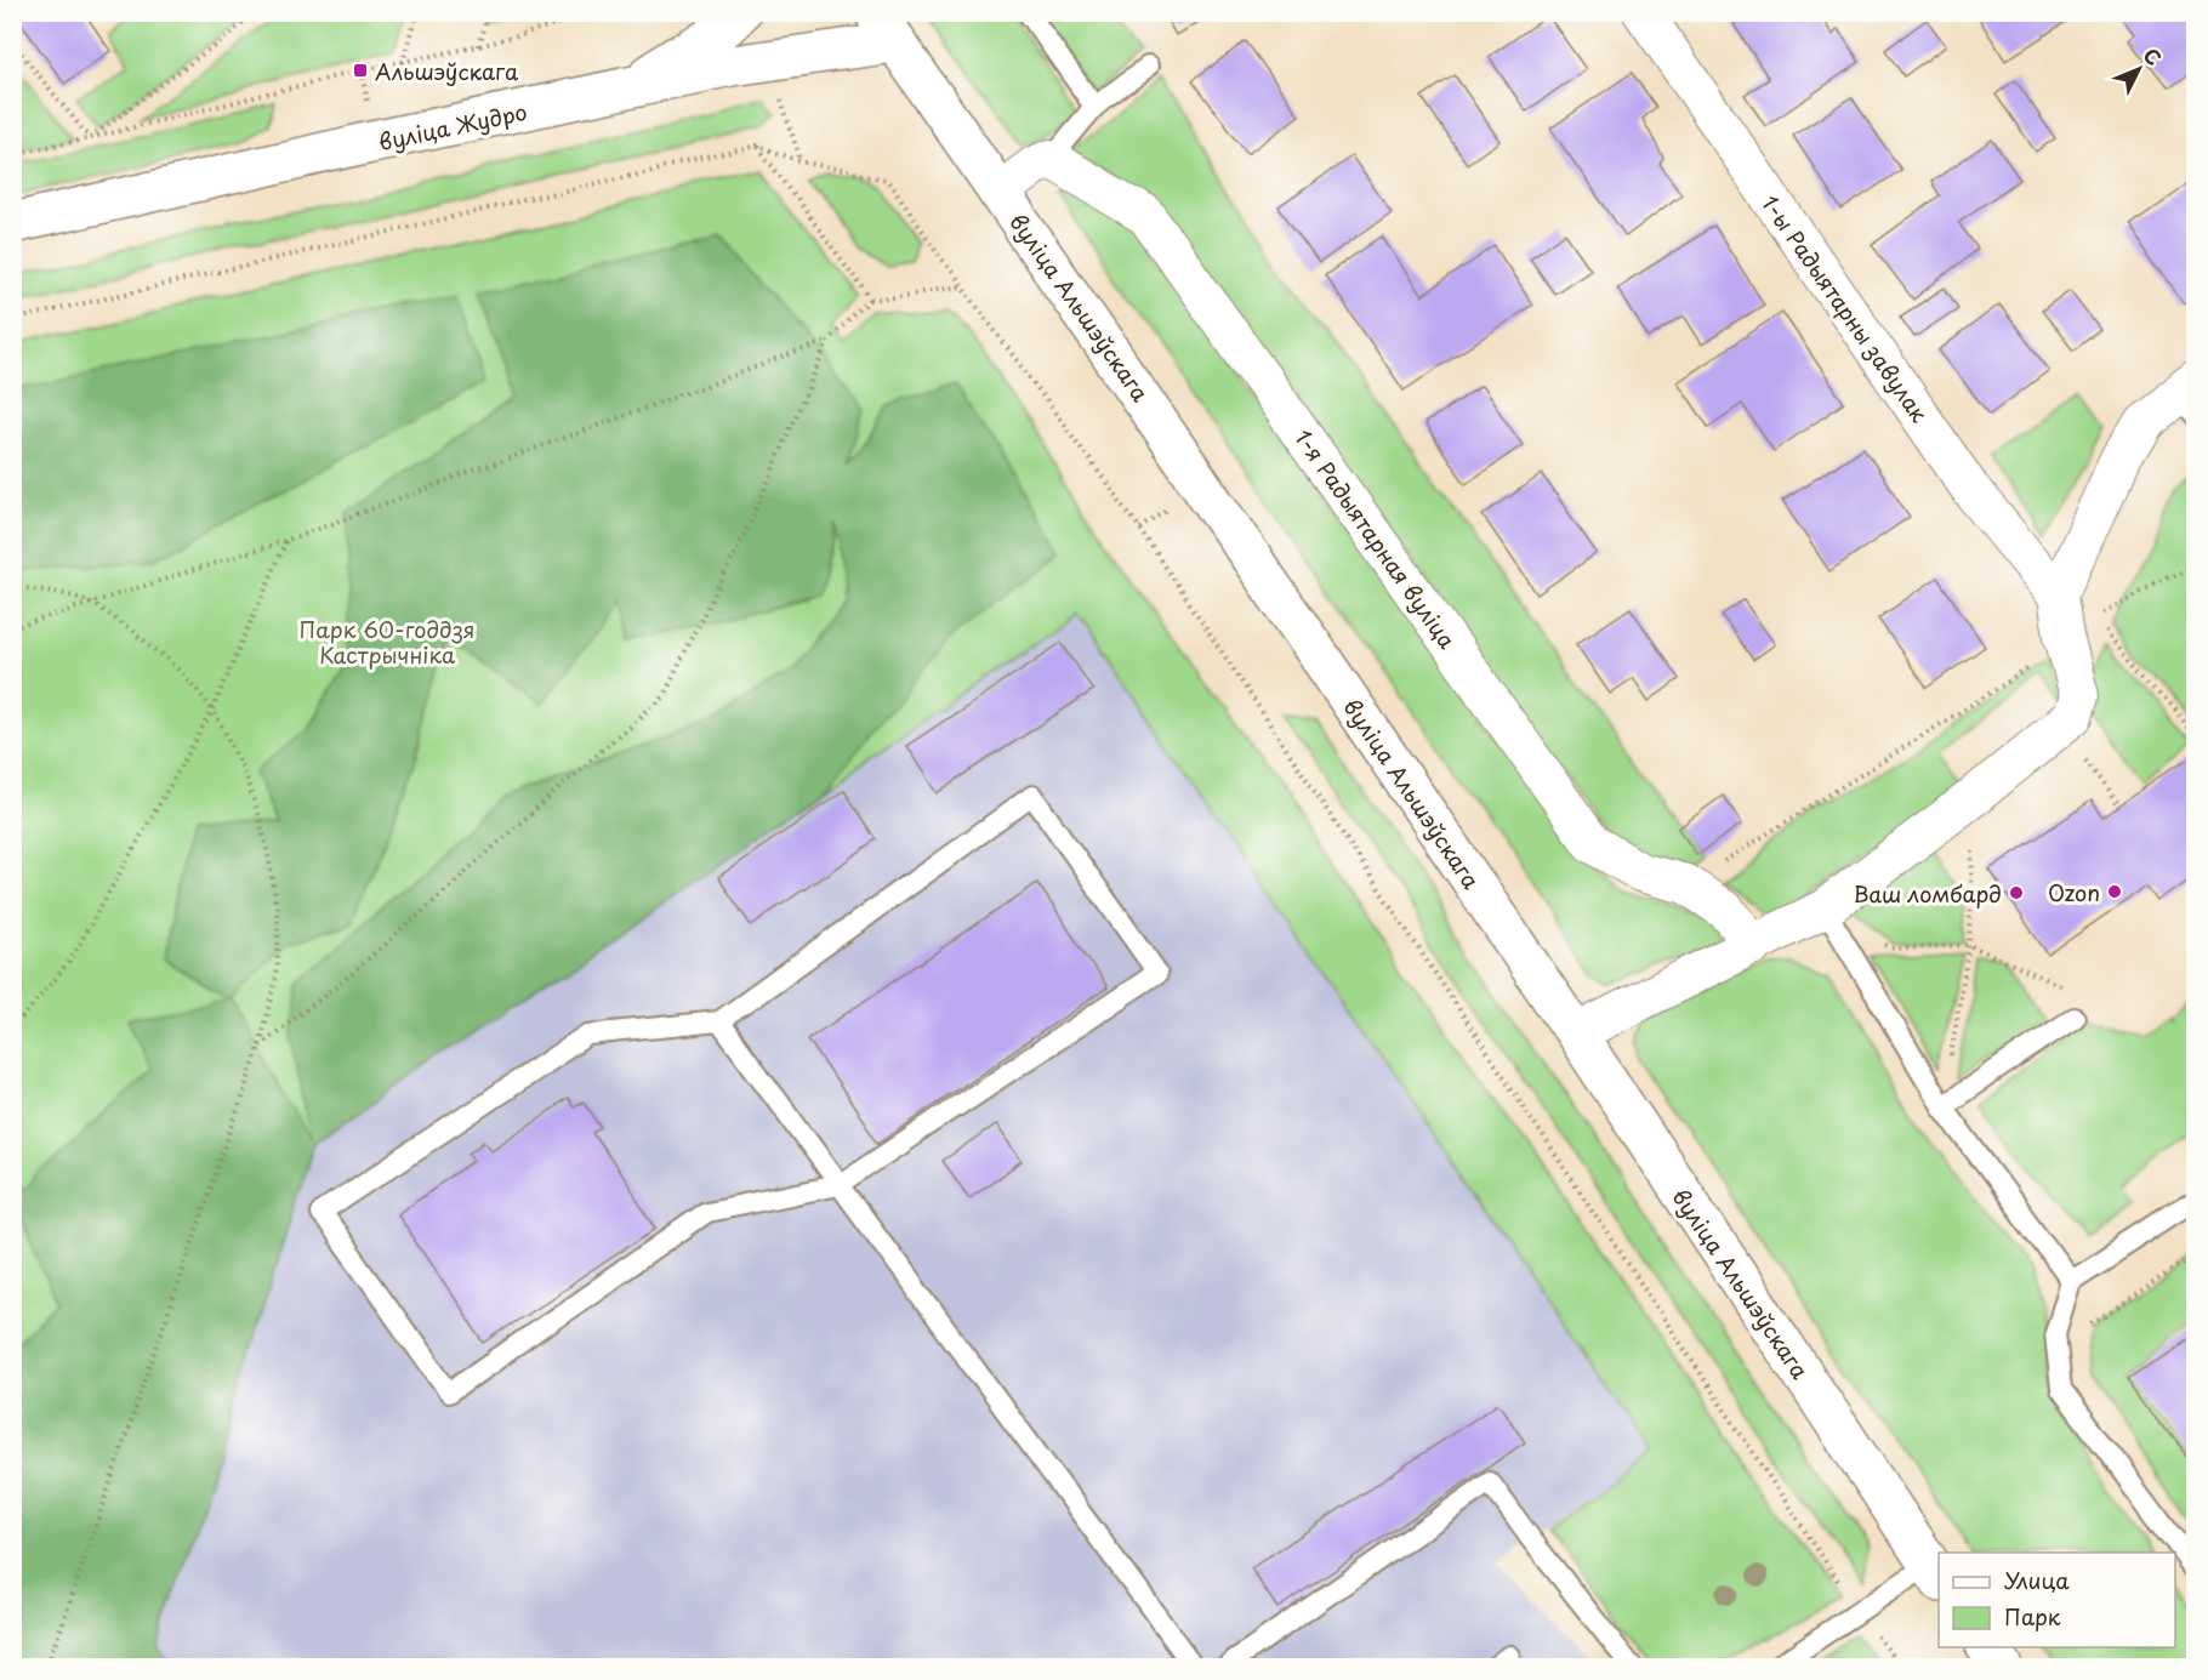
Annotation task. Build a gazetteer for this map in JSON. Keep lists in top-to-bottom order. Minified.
{"streets":{"main road":["вуліца Жудро","вуліца Альшэўскага"],"street":["1-ы Радыятарны завулак","1-я Радыятарная вуліца"]},"crossings":[["вуліца Жудро","вуліца Альшэўскага"]],"parks":["Парк 60-годдзя Кастрычніка"],"places":{"transit":["Альшэўскага"],"other":["Ozon","Ваш ломбард"]},"legend":["Улица","Парк"],"north":"top right"}
